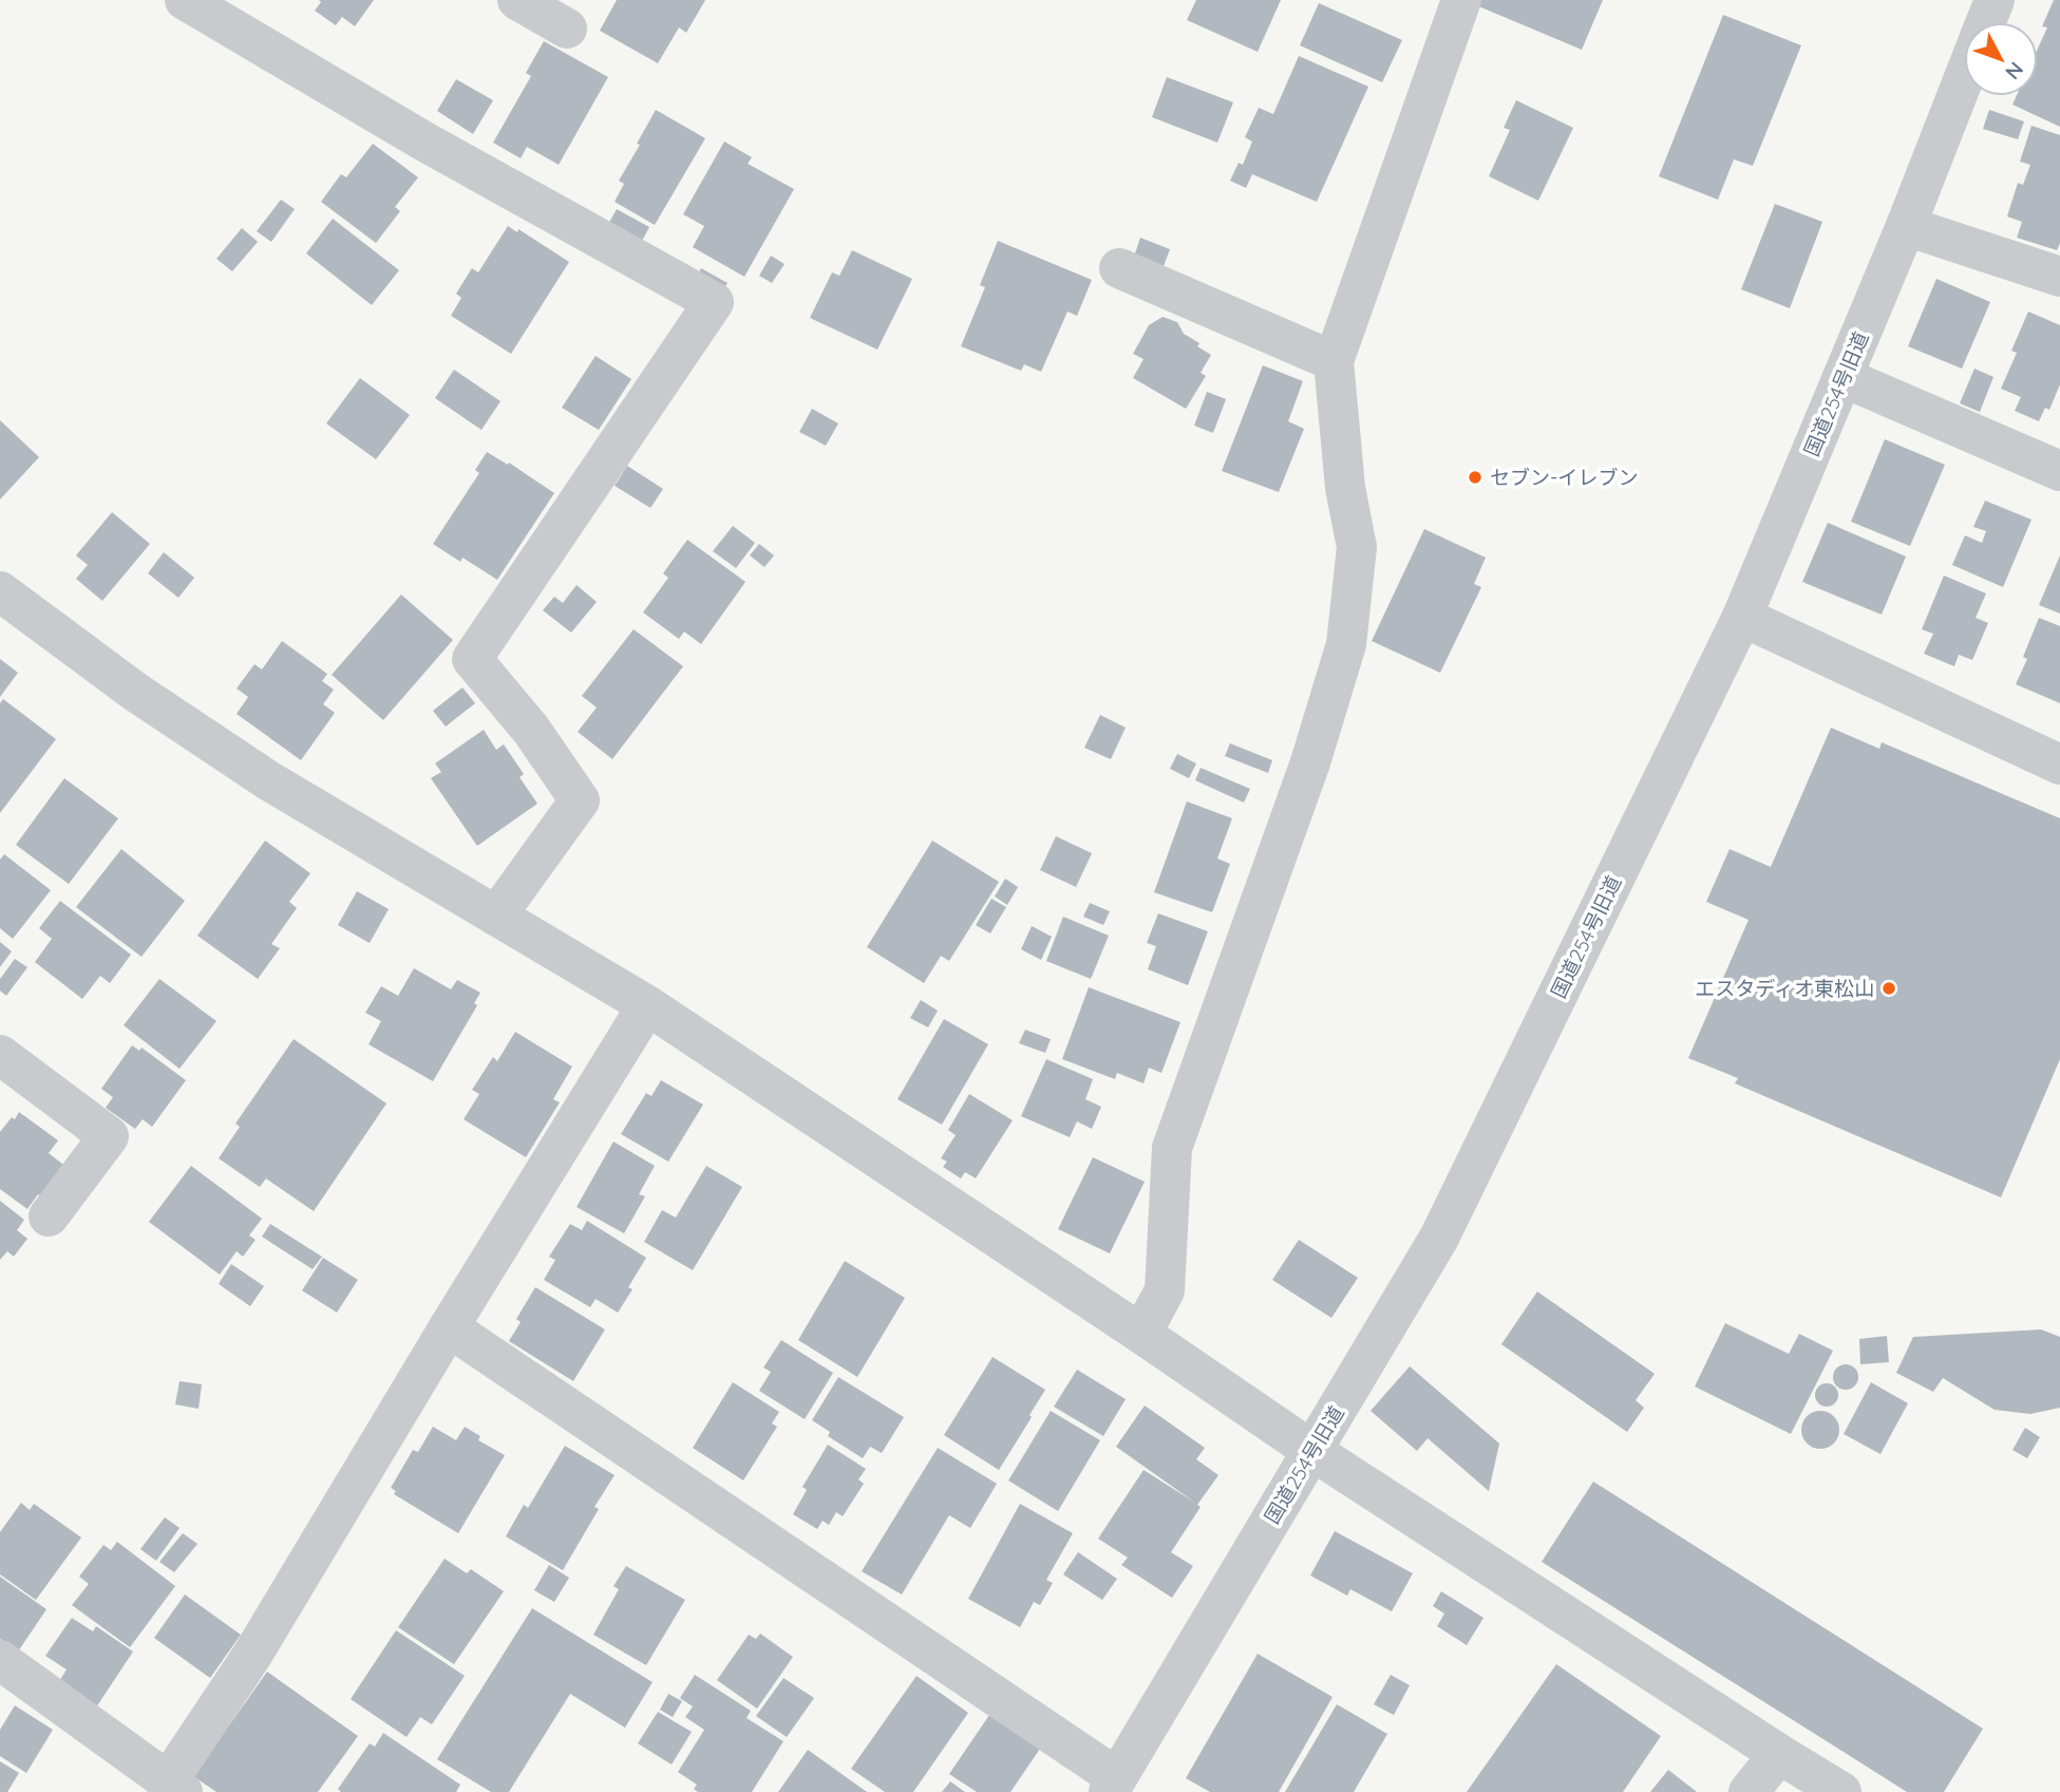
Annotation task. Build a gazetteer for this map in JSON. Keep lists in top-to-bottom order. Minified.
{"streets":{"street":["国道254号旧道"]},"places":["セブン-イレブン","エスタディオ東松山"],"north":"bottom right"}
